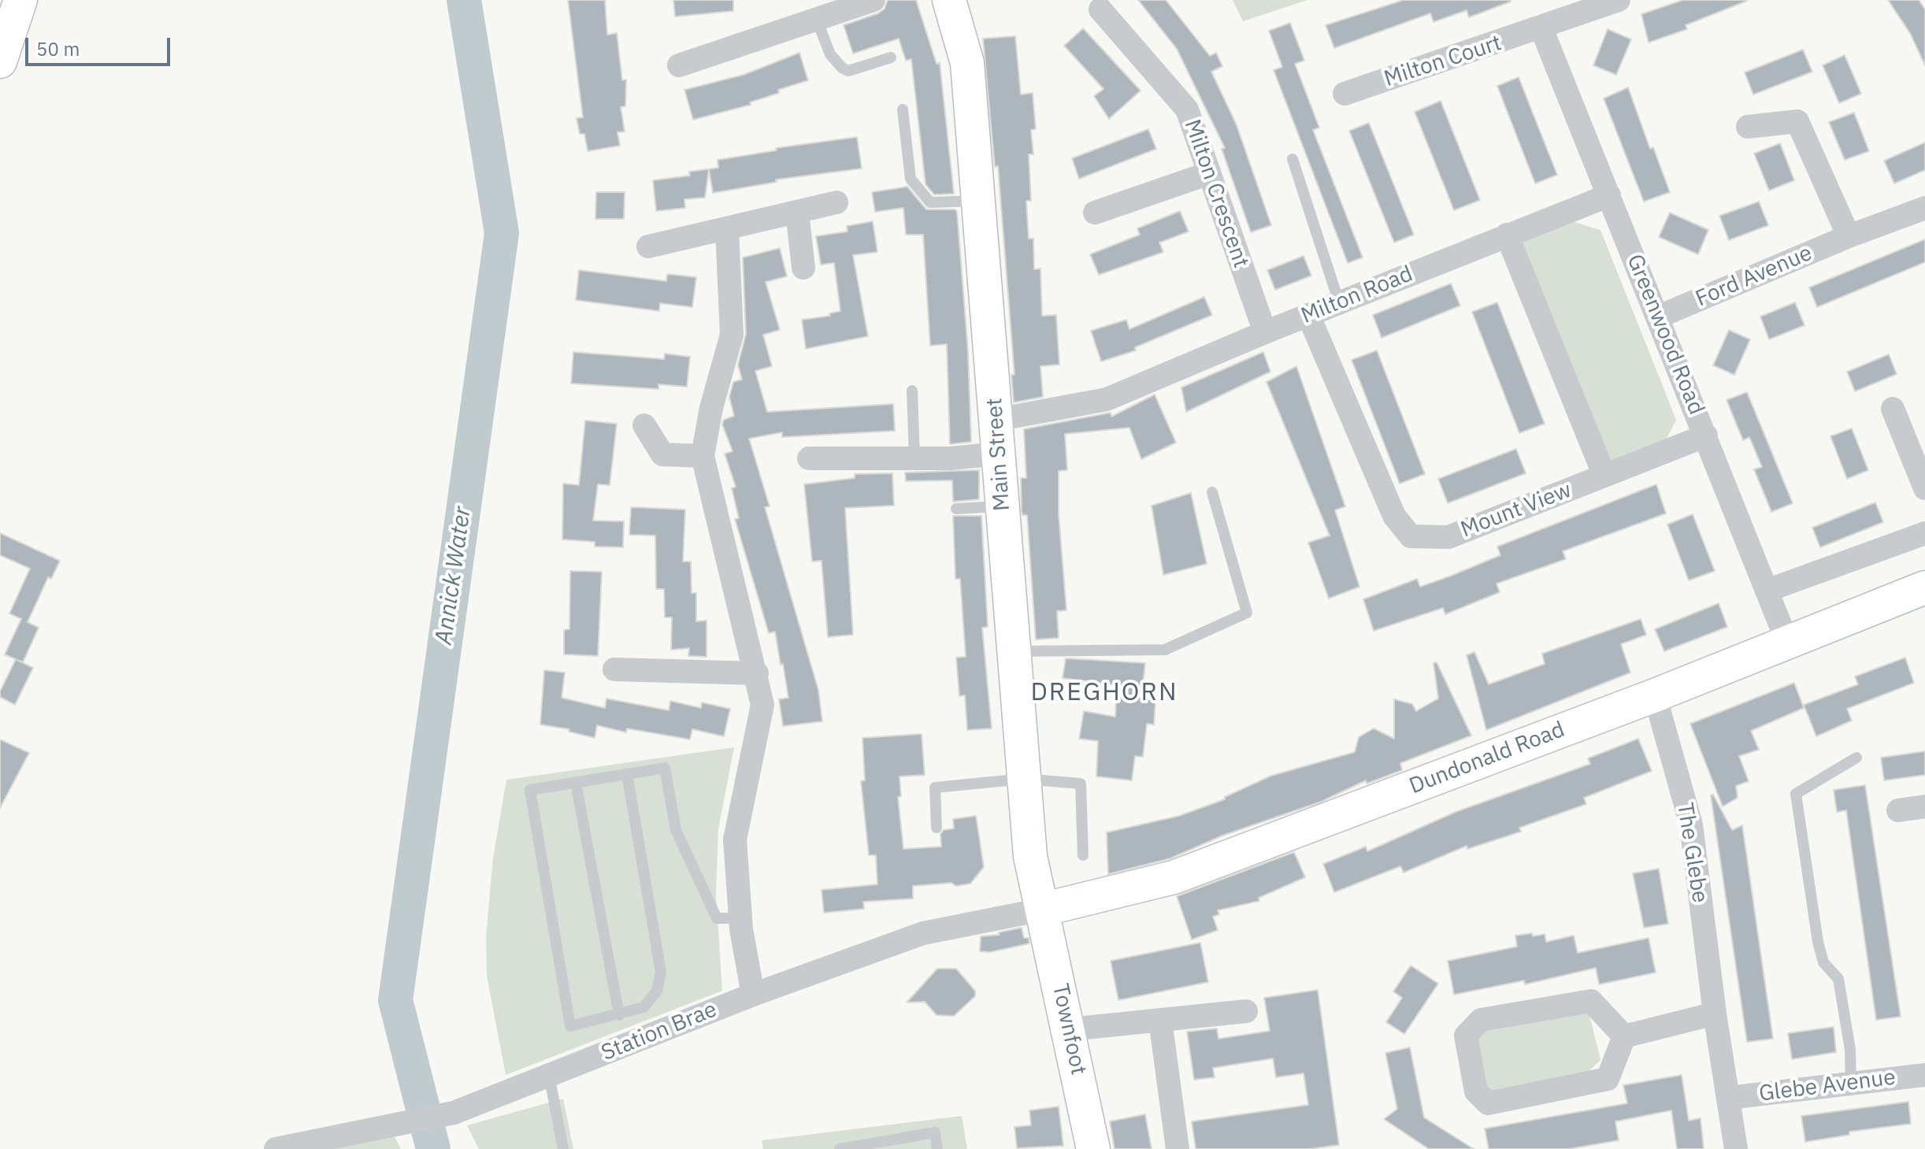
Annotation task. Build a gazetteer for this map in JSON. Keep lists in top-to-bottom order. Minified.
{"streets":{"main road":["Main Street","Dundonald Road","Townfoot"],"street":["Milton Court","Milton Crescent","Ford Avenue","Milton Road","Greenwood Road","Mount View","The Glebe","Station Brae","Glebe Avenue"]},"crossings":[["Milton Court","Greenwood Road"],["Milton Crescent","Milton Road"],["Ford Avenue","Greenwood Road"],["Milton Road","Greenwood Road"],["Milton Road","Main Street"],["Milton Road","Mount View"],["Greenwood Road","Mount View"],["Greenwood Road","Dundonald Road"],["Main Street","Dundonald Road"],["Main Street","Townfoot"],["Main Street","Station Brae"],["Dundonald Road","The Glebe"],["Dundonald Road","Townfoot"],["Dundonald Road","Station Brae"],["The Glebe","Glebe Avenue"],["Townfoot","Station Brae"]],"districts":["DREGHORN"],"water":["Annick Water"],"scale_bar":"50 m"}
